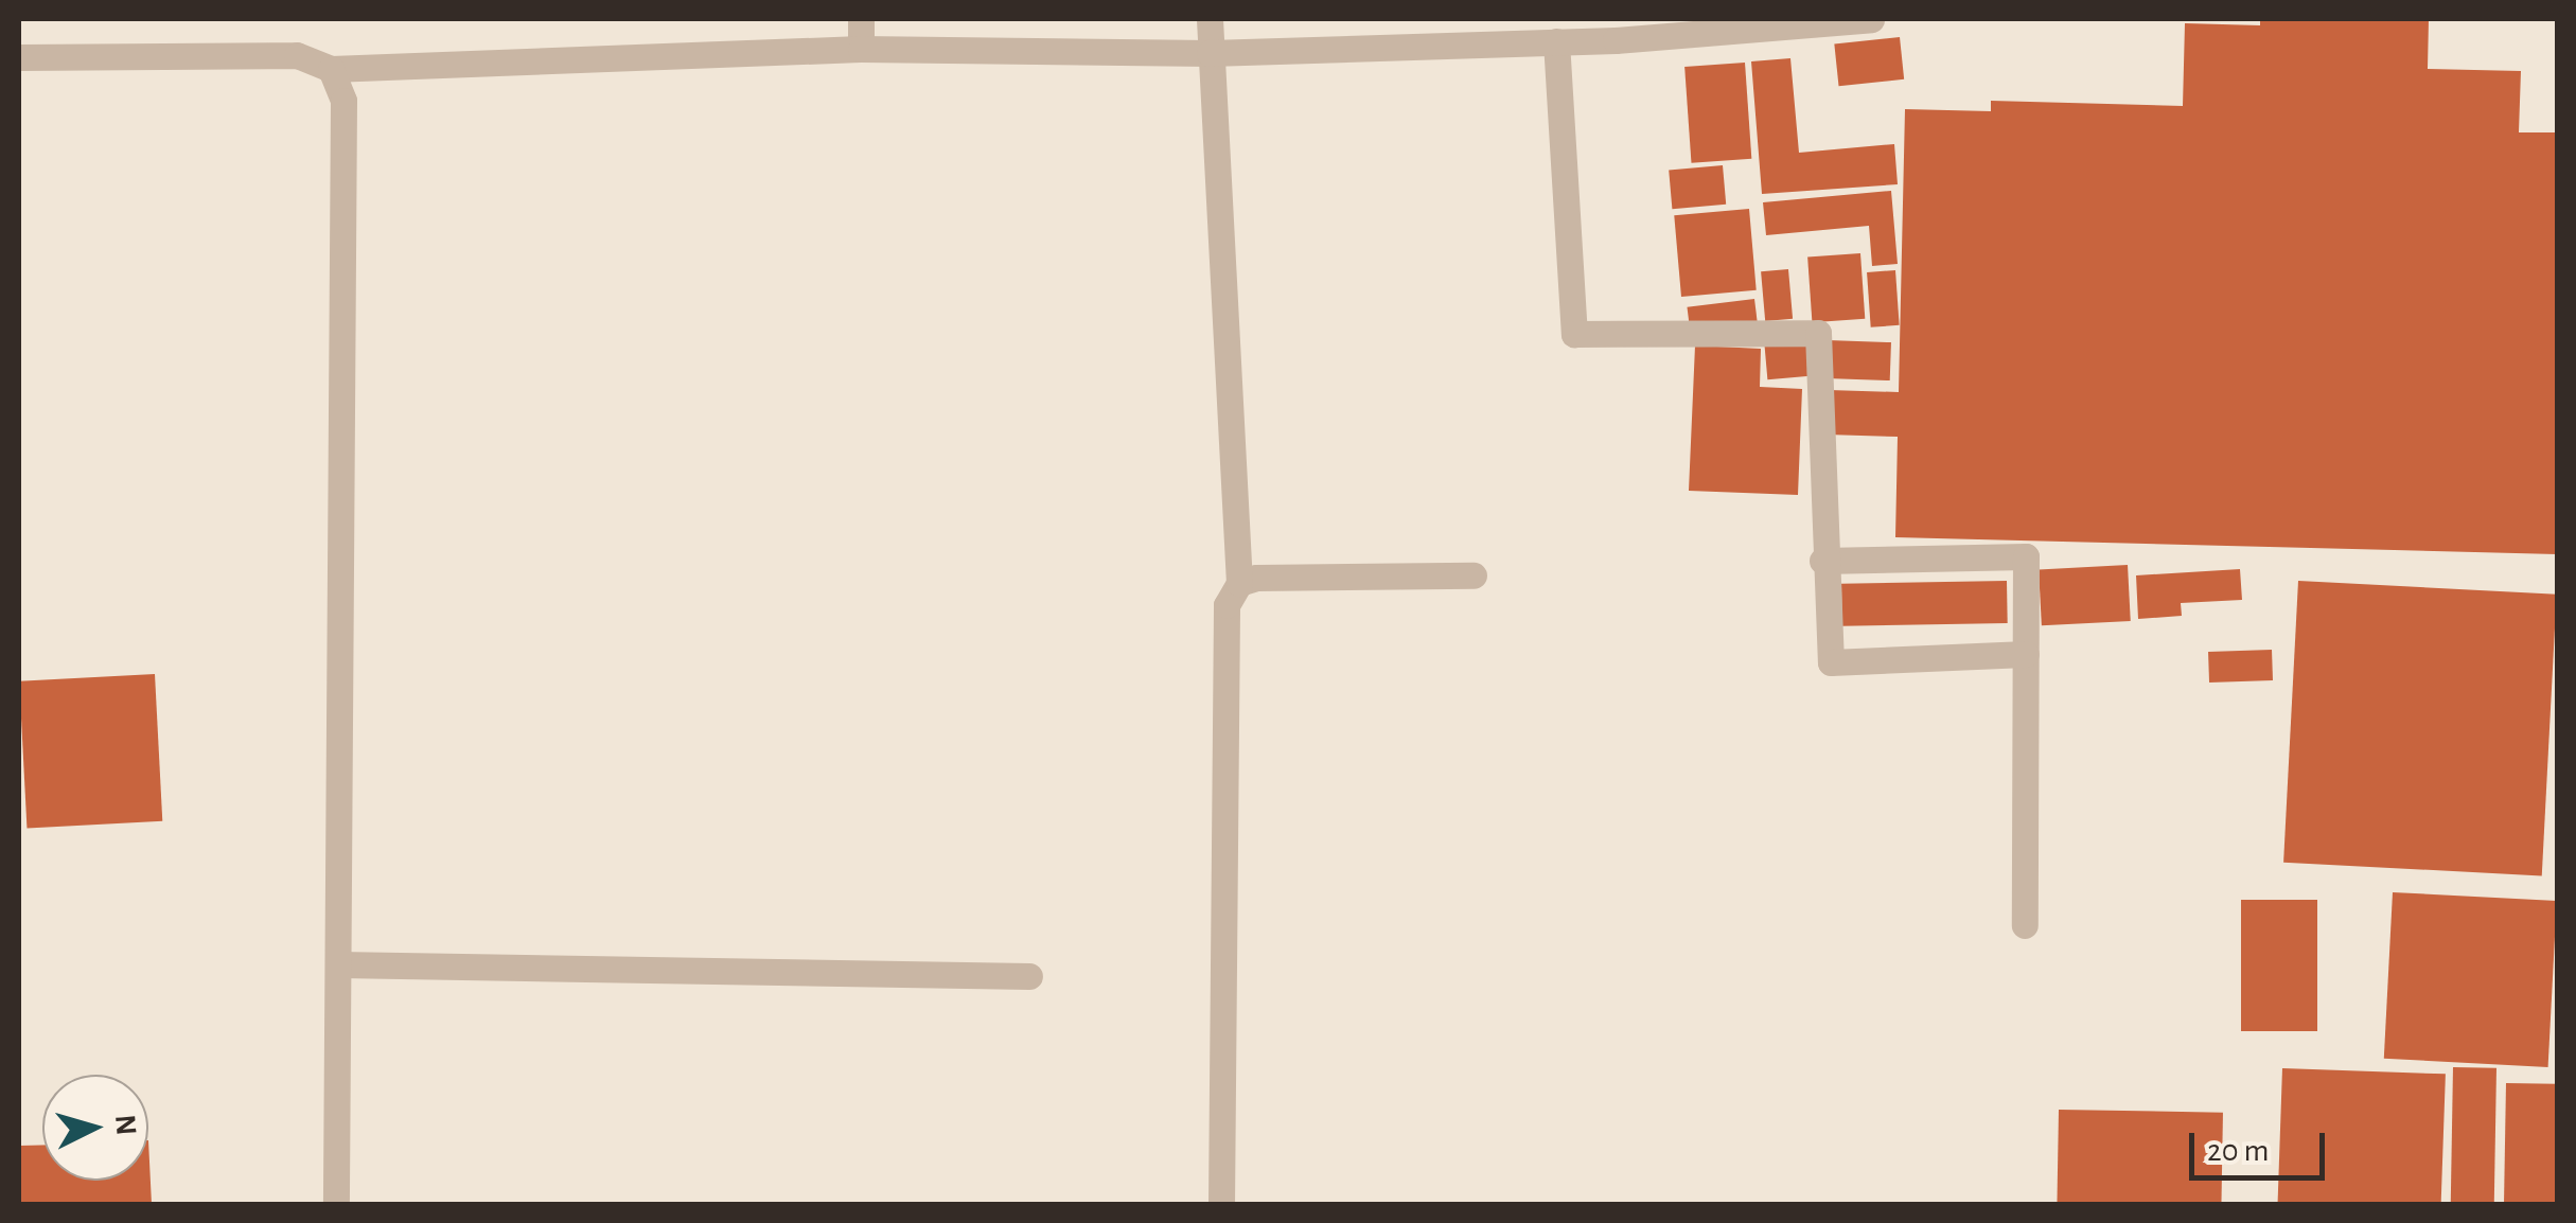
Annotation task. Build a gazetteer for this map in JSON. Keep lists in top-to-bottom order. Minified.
{"scale_bar":"20 m","north":"right"}
